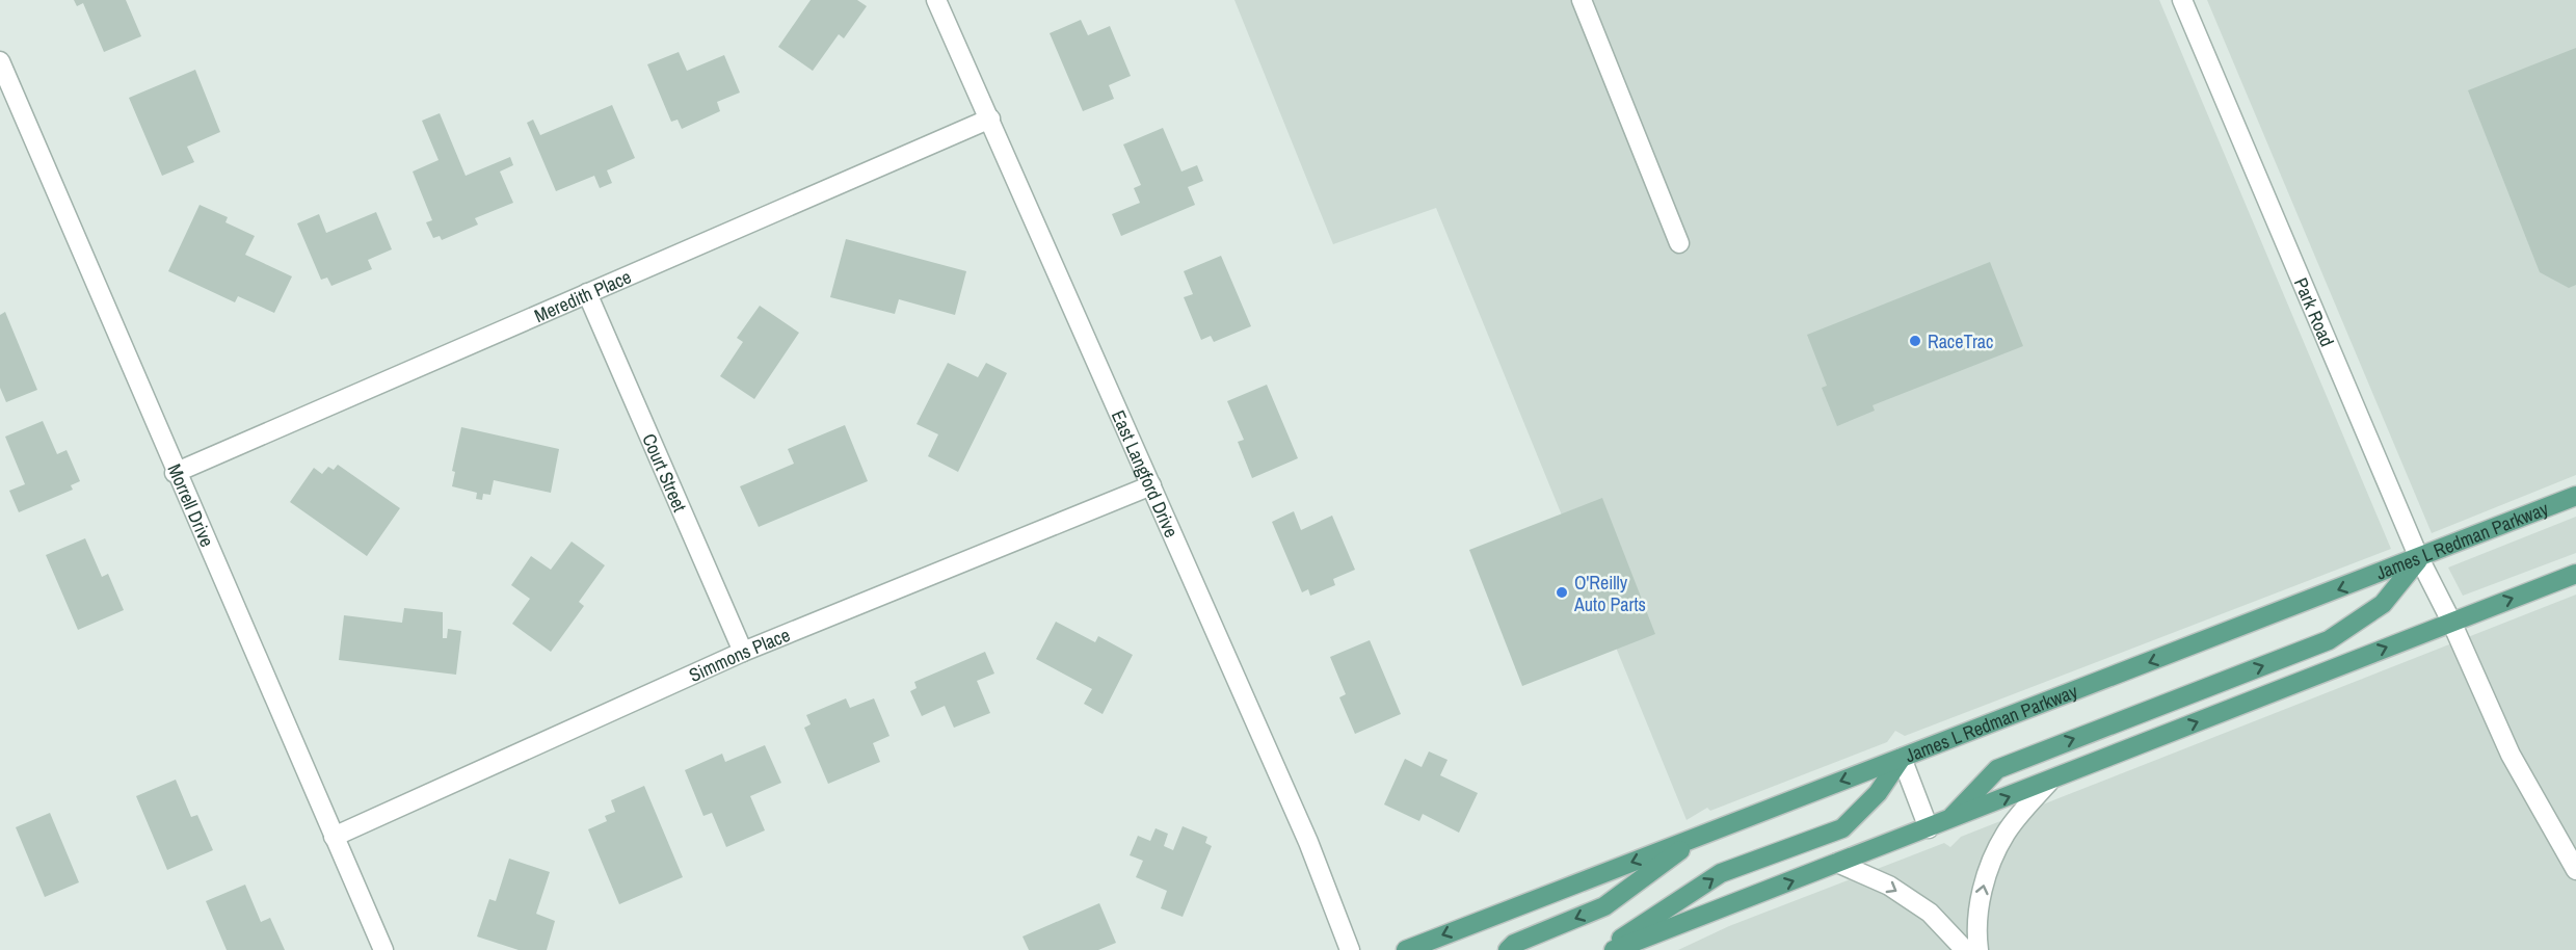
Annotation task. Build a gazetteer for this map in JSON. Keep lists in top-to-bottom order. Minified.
{"streets":{"main road":["James L Redman Parkway"],"street":["Meredith Place","Park Road","Court Street","East Langford Drive","Morrell Drive","Simmons Place"]},"crossings":[["Meredith Place","Court Street"],["Meredith Place","East Langford Drive"],["Meredith Place","Morrell Drive"],["Park Road","James L Redman Parkway"],["Court Street","Simmons Place"],["East Langford Drive","Simmons Place"],["Morrell Drive","Simmons Place"]],"places":["RaceTrac","O'Reilly Auto Parts"]}
